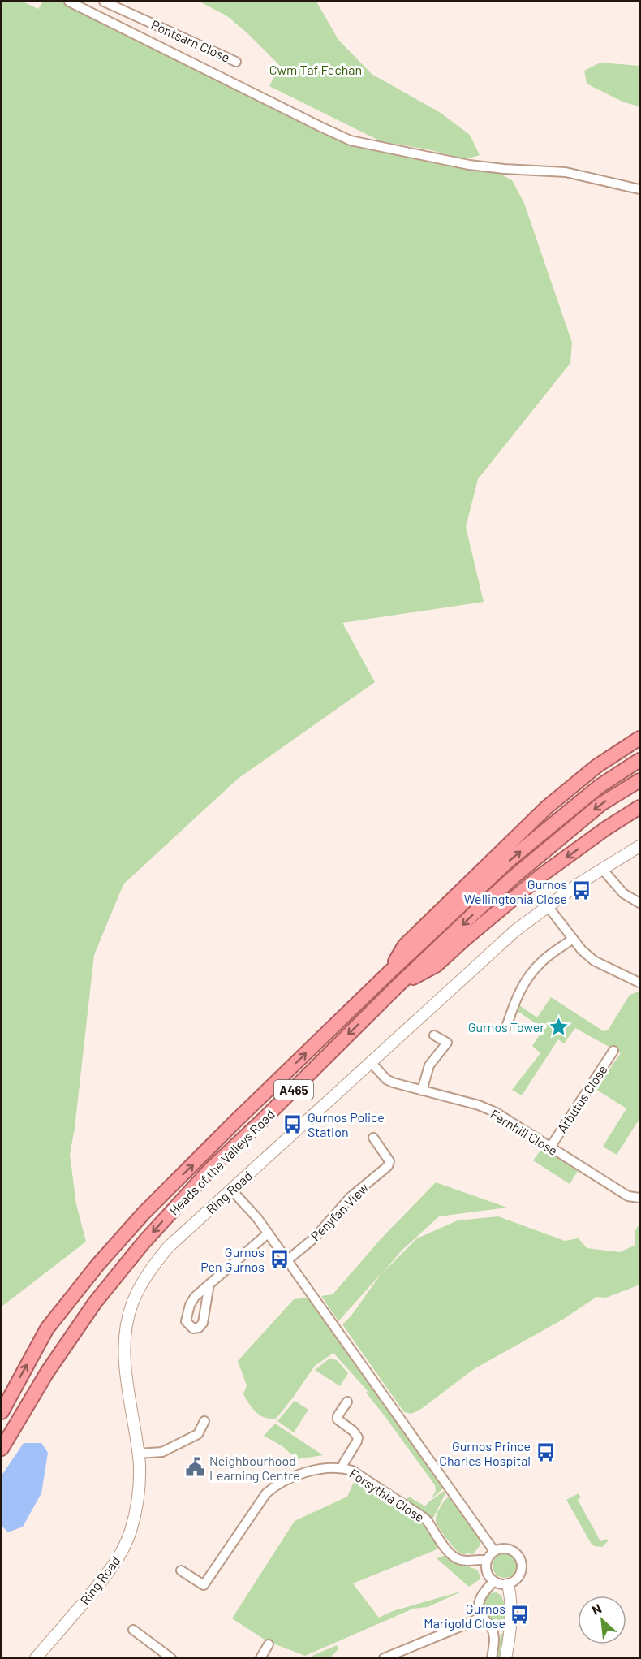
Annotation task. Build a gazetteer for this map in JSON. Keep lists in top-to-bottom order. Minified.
{"streets":{"highway":["A465","Heads of the Valleys Road"],"street":["Pontsarn Close","Arbutus Close","Fernhill Close","Ring Road","Penyfan View","Forsythia Close"]},"crossings":[["Arbutus Close","Fernhill Close"],["Fernhill Close","Ring Road"]],"parks":["Cwm Taf Fechan"],"places":{"bus stop":["Gurnos Wellingtonia Close","Gurnos Police Station","Gurnos Pen Gurnos","Gurnos Prince Charles Hospital","Gurnos Marigold Close"],"place":["Gurnos Tower"],"public building":["Neighbourhood Learning Centre"]},"north":"top left"}
